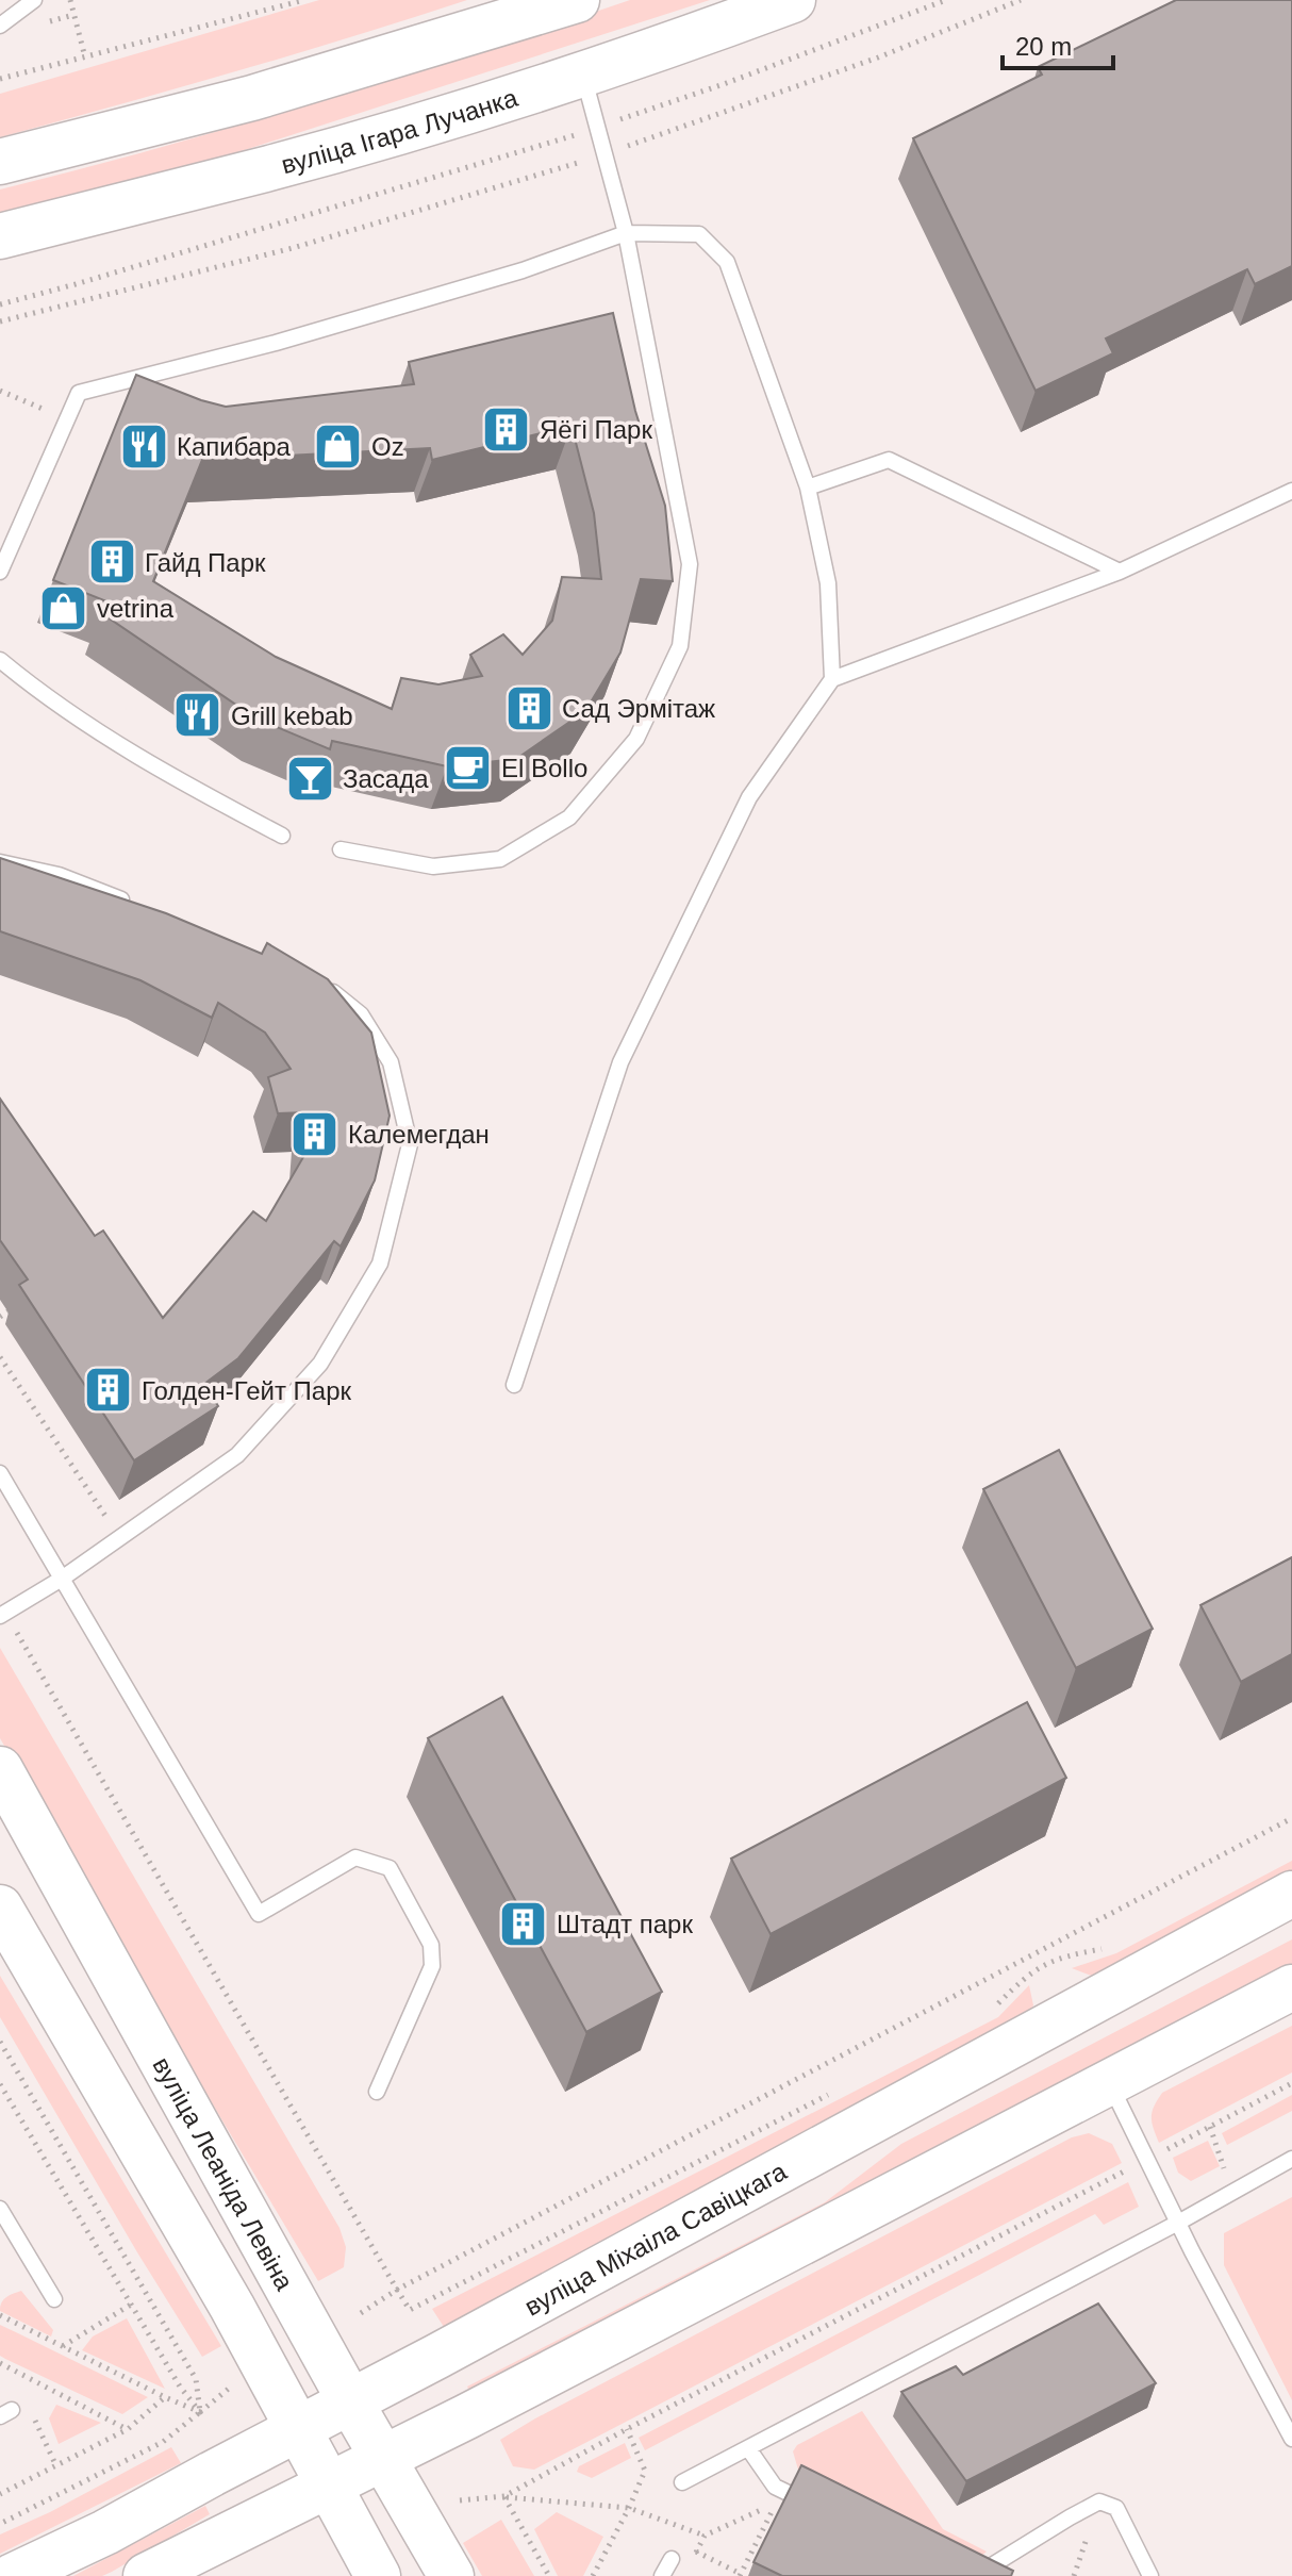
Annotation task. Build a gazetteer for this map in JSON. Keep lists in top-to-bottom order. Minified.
{"streets":{"street":["вуліца Ігара Лучанка","вуліца Леаніда Левіна","вуліца Міхаіла Савіцкага"]},"crossings":[["вуліца Леаніда Левіна","вуліца Міхаіла Савіцкага"]],"places":{"building":["Яёгі Парк","Гайд Парк","Сад Эрмітаж","Калемегдан","Голден-Гейт Парк","Штадт парк"],"restaurant":["Капибара","Grill kebab"],"shop":["Oz","vetrina"],"cafe":["El Bollo"],"bar":["Засада"]},"scale_bar":"20 m"}
